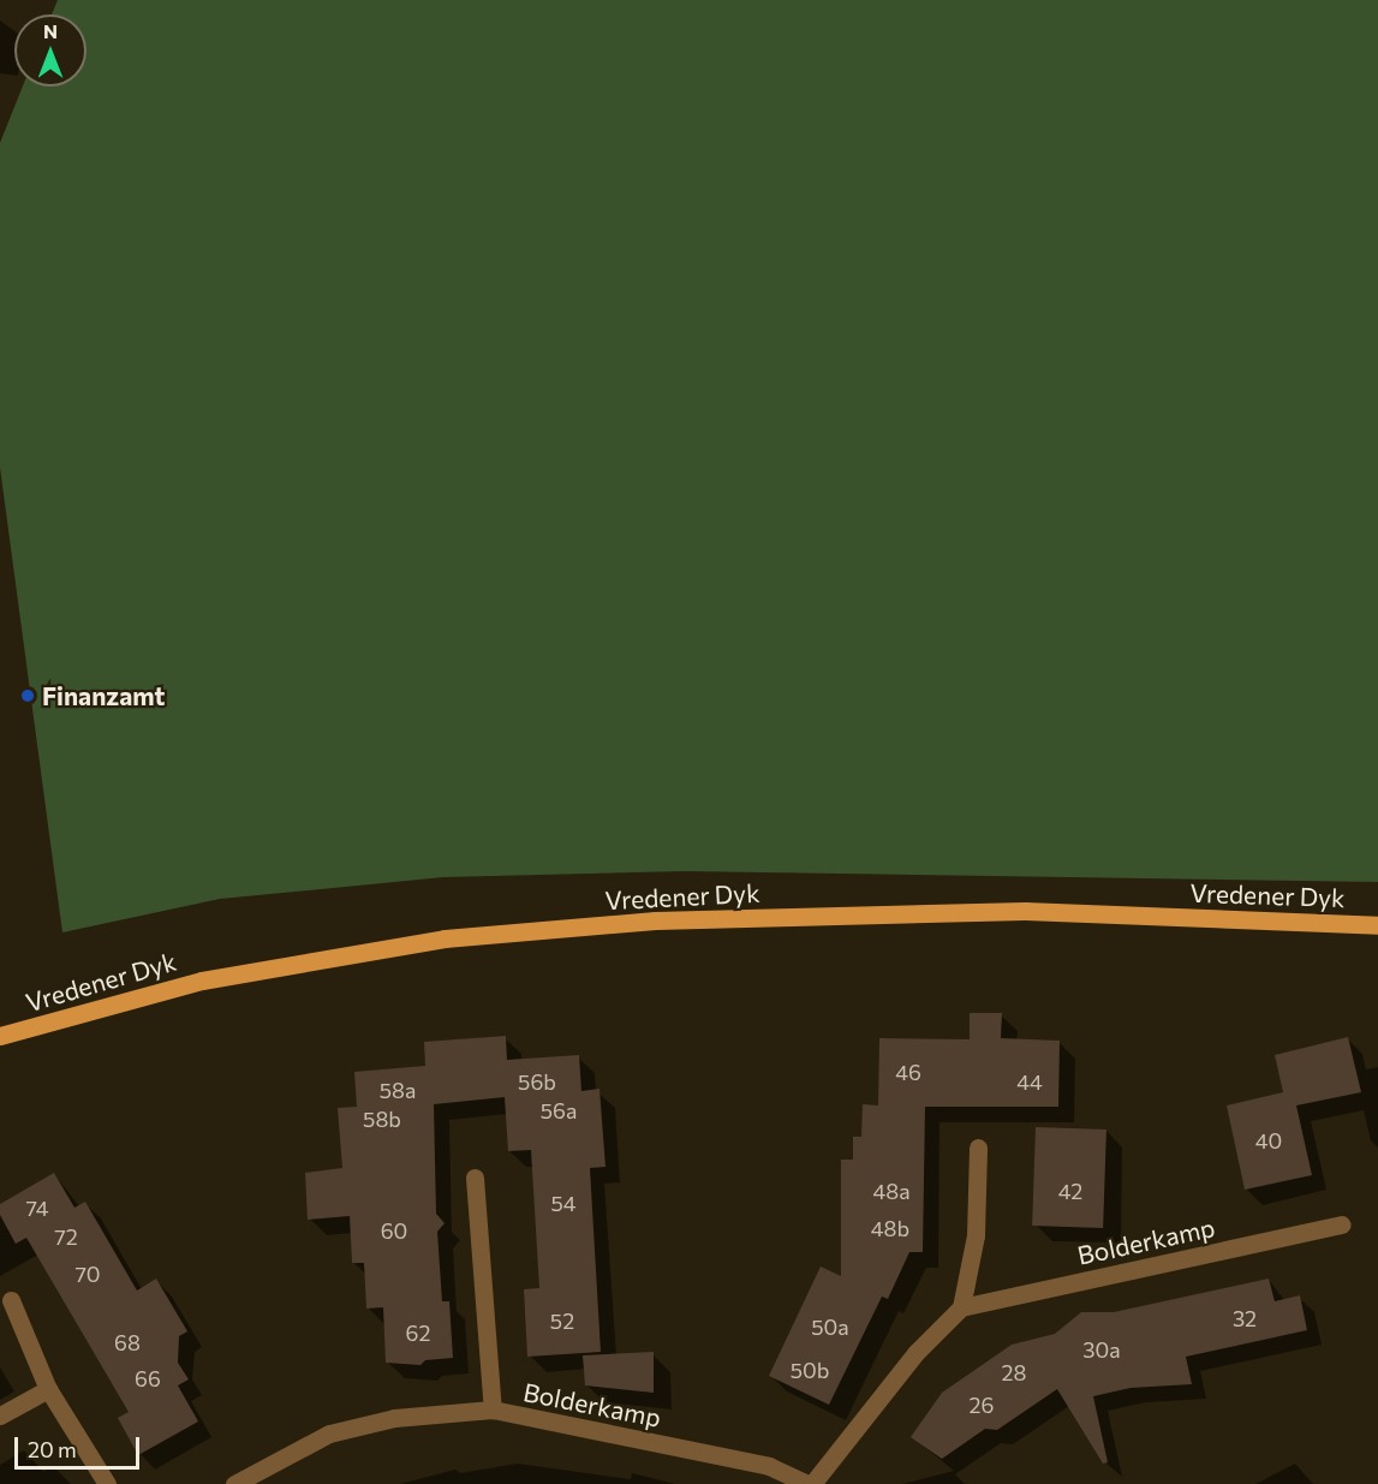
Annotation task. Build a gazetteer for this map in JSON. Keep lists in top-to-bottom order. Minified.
{"streets":{"main road":["Vredener Dyk"],"street":["Bolderkamp"]},"places":["Finanzamt"],"house_numbers":["46","56b","44","58a","56a","58b","40","48a","42","54","74","48b","60","72","70","32","52","50a","62","68","30a","50b","28","66","26"],"scale_bar":"20 m","north":"top"}
